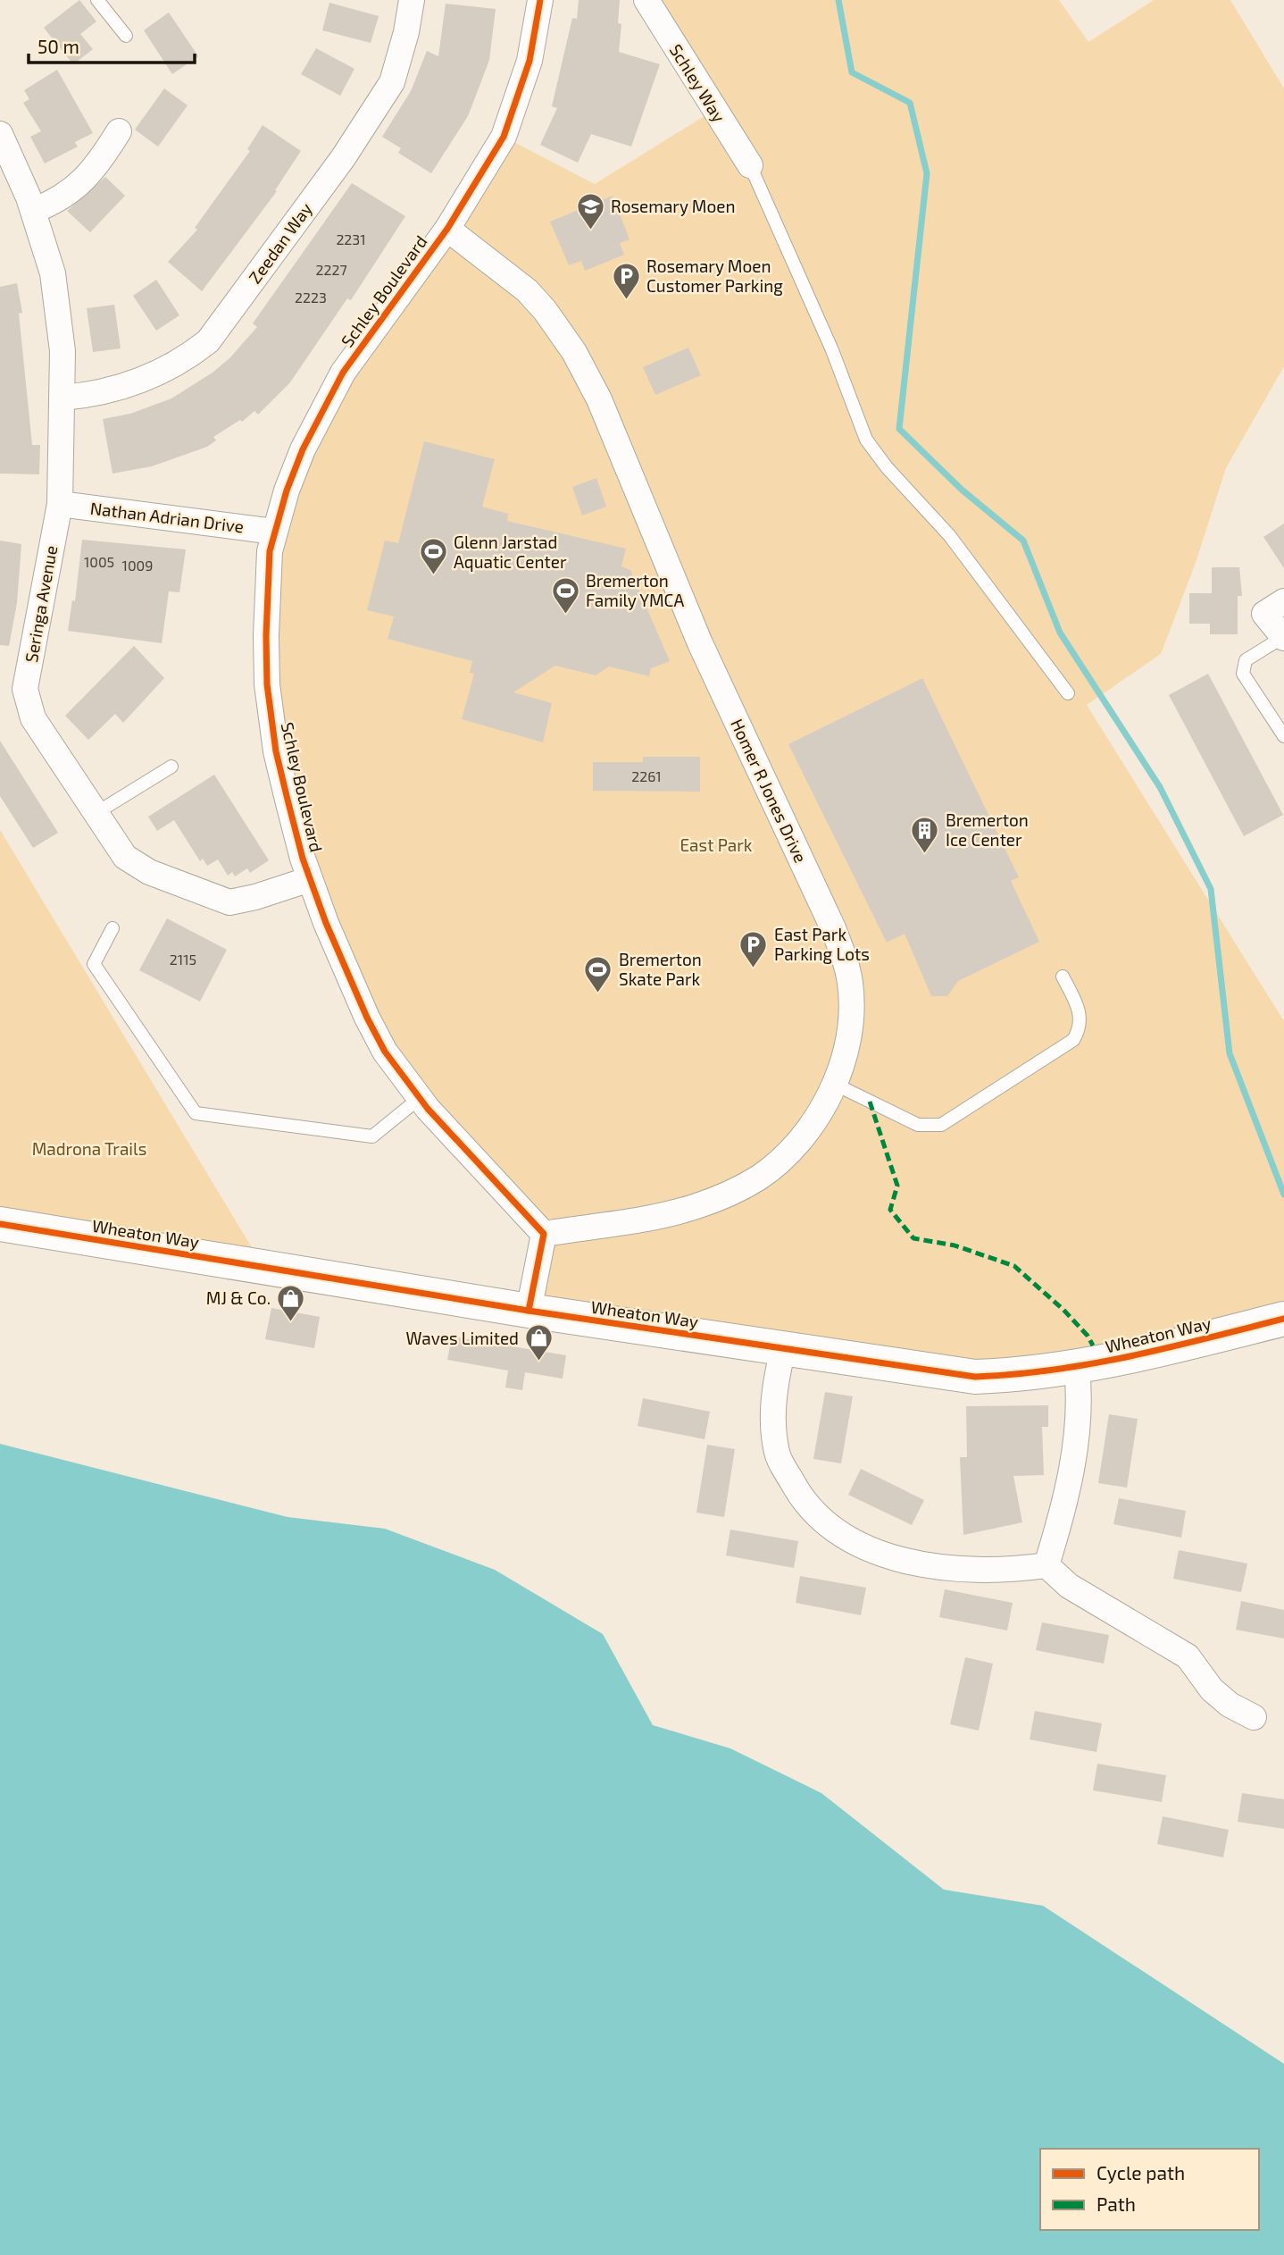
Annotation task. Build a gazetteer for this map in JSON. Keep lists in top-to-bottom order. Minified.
{"streets":{"main road":["Wheaton Way"],"street":["Schley Way","Zeedan Way","Schley Boulevard","Nathan Adrian Drive","Seringa Avenue","Homer R Jones Drive"]},"crossings":[["Zeedan Way","Seringa Avenue"],["Schley Boulevard","Nathan Adrian Drive"],["Schley Boulevard","Seringa Avenue"],["Schley Boulevard","Homer R Jones Drive"],["Nathan Adrian Drive","Seringa Avenue"]],"parks":["East Park","Madrona Trails"],"places":{"school or university":["Rosemary Moen"],"parking":["Rosemary Moen Customer Parking","East Park Parking Lots"],"sports":["Glenn Jarstad Aquatic Center","Bremerton Family YMCA","Bremerton Skate Park"],"building":["Bremerton Ice Center"],"shop":["MJ & Co.","Waves Limited"]},"house_numbers":["2231","2227","2223","1005","1009","2261","2115"],"legend":["Cycle path","Path"],"scale_bar":"50 m"}
